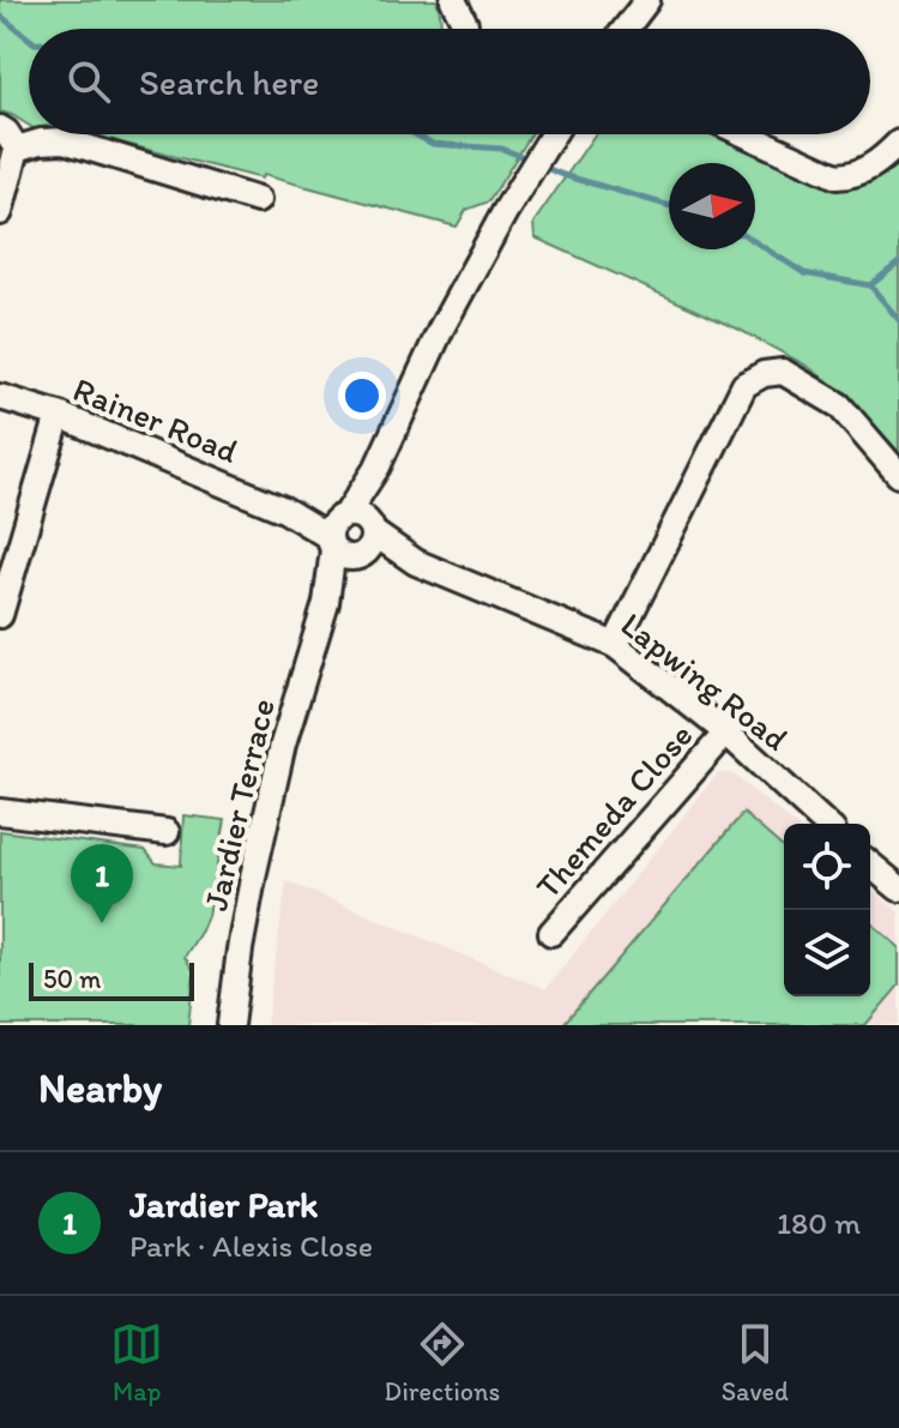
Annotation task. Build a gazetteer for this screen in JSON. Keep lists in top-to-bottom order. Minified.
{"streets":{"street":["Rainer Road","Lapwing Road","Jardier Terrace","Themeda Close"]},"crossings":[["Rainer Road","Lapwing Road"],["Rainer Road","Jardier Terrace"],["Lapwing Road","Jardier Terrace"],["Lapwing Road","Themeda Close"]],"scale_bar":"50 m","north":"right","page":{"search":"Search here","pins":"1","scale":"50 m","heading":"Nearby","list":[{"mark":"1","name":"Jardier Park","note":"Park · Alexis Close","value":"180 m"}],"nav":["Map","Directions","Saved"]}}
